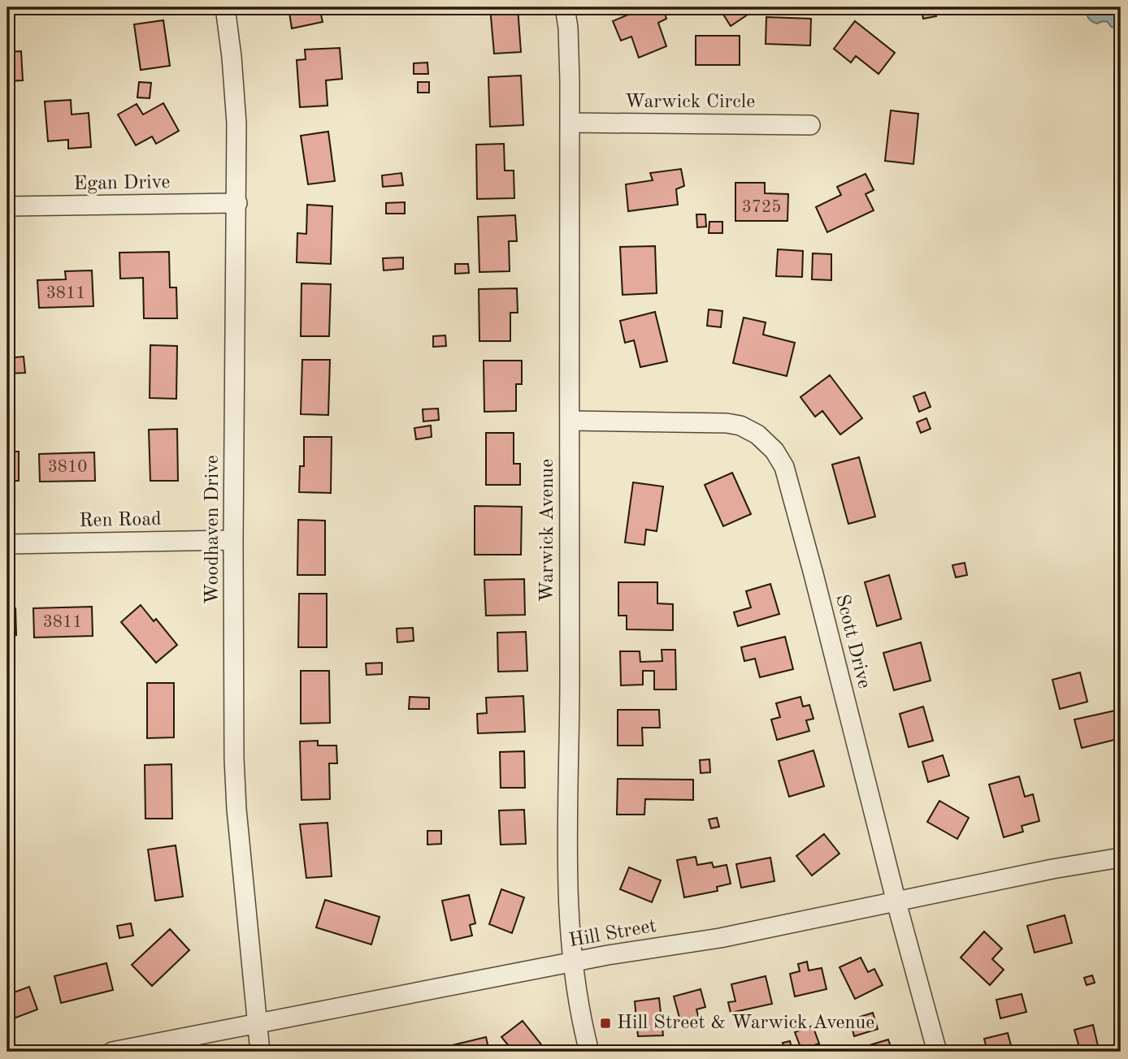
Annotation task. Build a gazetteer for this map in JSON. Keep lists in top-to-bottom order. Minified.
{"streets":{"street":["Warwick Circle","Egan Drive","Ren Road","Woodhaven Drive","Warwick Avenue","Scott Drive","Hill Street"]},"crossings":[["Warwick Circle","Warwick Avenue"],["Egan Drive","Woodhaven Drive"],["Ren Road","Woodhaven Drive"],["Woodhaven Drive","Hill Street"],["Warwick Avenue","Scott Drive"],["Warwick Avenue","Hill Street"],["Scott Drive","Hill Street"]],"places":{"transit":["Hill Street & Warwick Avenue"]},"house_numbers":["3725","3811","3810","3811"]}
